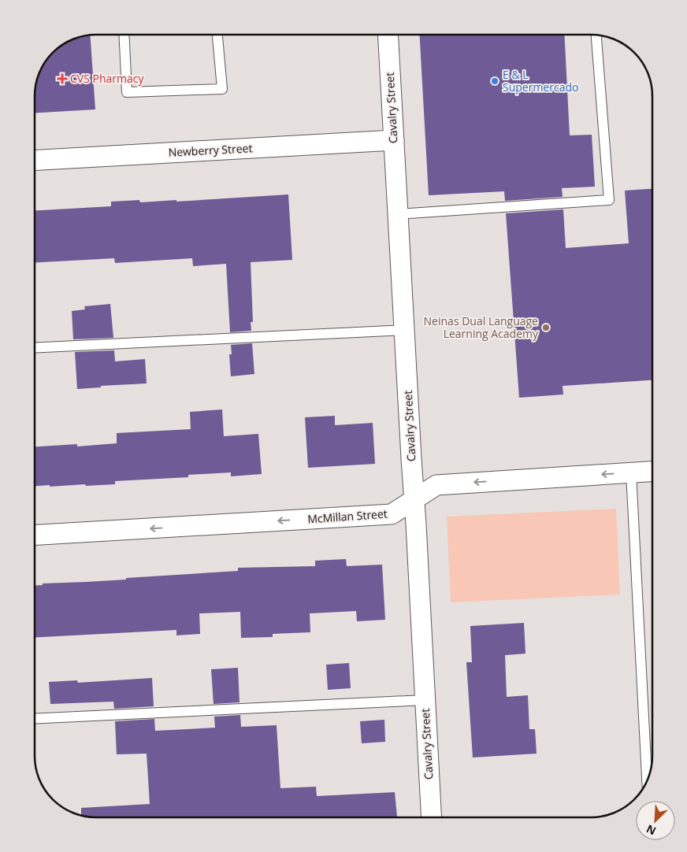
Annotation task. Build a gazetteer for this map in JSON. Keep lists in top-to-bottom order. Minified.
{"streets":{"street":["Cavalry Street","Newberry Street","McMillan Street"]},"crossings":[["Cavalry Street","Newberry Street"],["Cavalry Street","McMillan Street"]],"one_way":["McMillan Street"],"places":{"health":["CVS Pharmacy"],"other":["E & L Supermercado","Neinas Dual Language Learning Academy"]},"north":"bottom left"}
